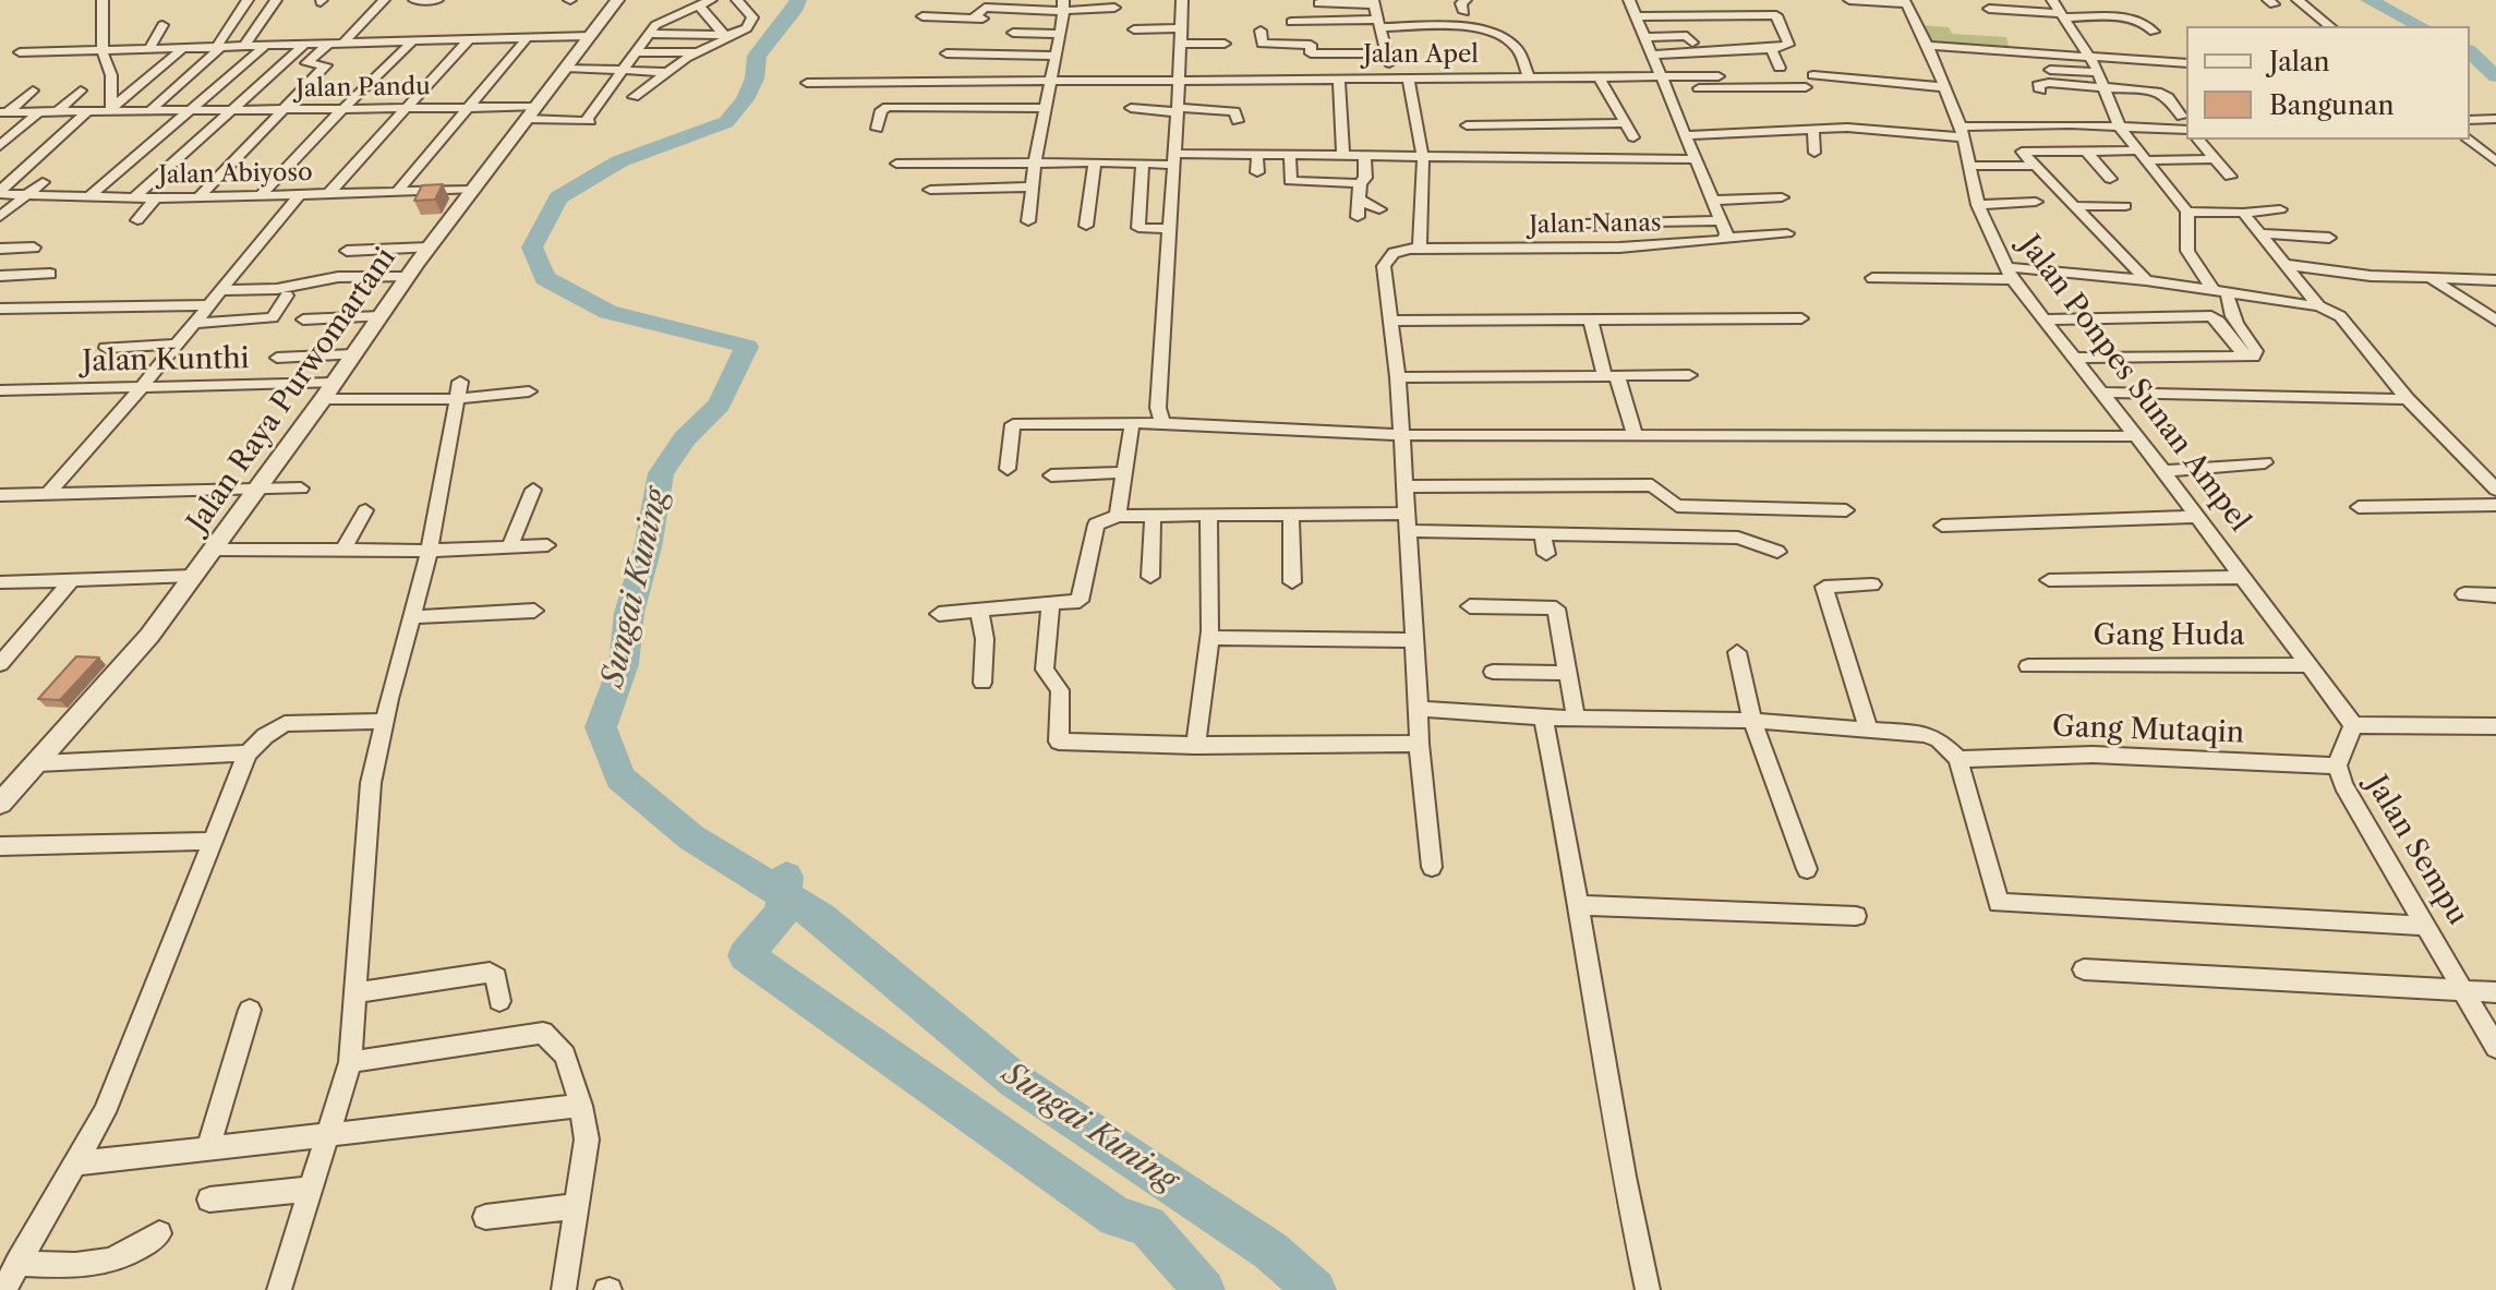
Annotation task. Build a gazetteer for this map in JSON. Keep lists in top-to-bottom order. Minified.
{"streets":{"street":["Jalan Apel","Jalan Pandu","Jalan Abiyoso","Jalan Nanas","Jalan Kunthi","Jalan Ponpes Sunan Ampel","Jalan Raya Purwomartani","Gang Huda","Gang Mutaqin","Jalan Sempu"]},"crossings":[["Jalan Pandu","Jalan Raya Purwomartani"],["Jalan Abiyoso","Jalan Raya Purwomartani"],["Jalan Kunthi","Jalan Raya Purwomartani"],["Jalan Ponpes Sunan Ampel","Gang Huda"],["Jalan Ponpes Sunan Ampel","Jalan Sempu"],["Gang Mutaqin","Jalan Sempu"]],"water":["Sungai Kuning"],"legend":["Jalan","Bangunan"]}
